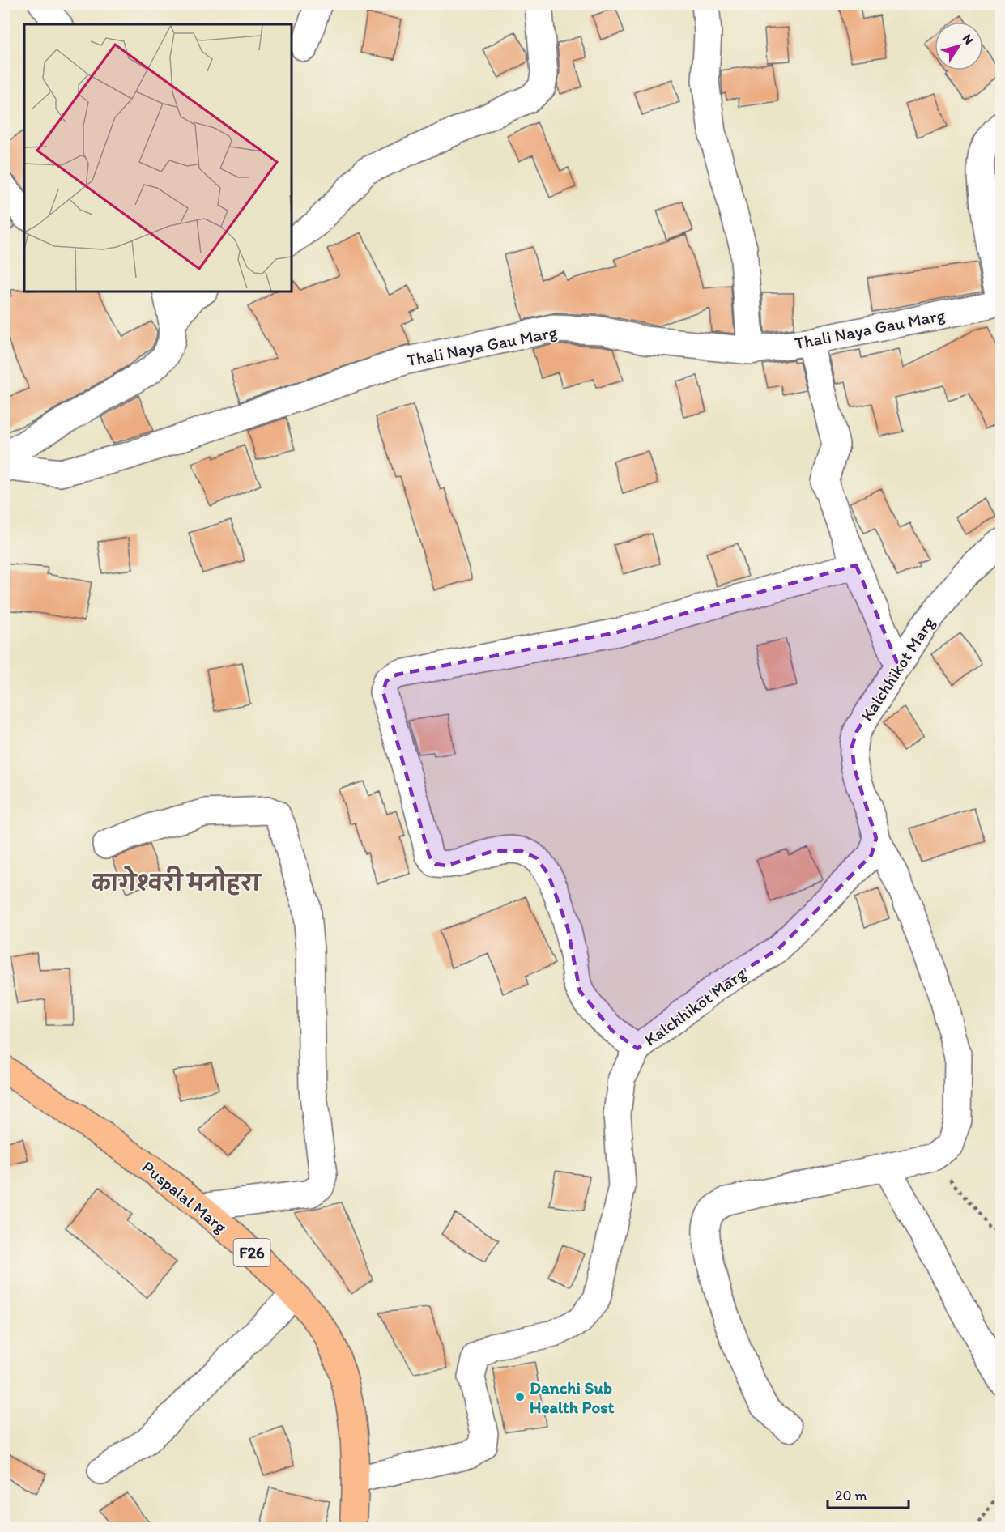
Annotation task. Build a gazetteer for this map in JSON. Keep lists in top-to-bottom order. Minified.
{"streets":{"main road":["Puspalal Marg","F26"],"street":["Thali Naya Gau Marg","Kalchhikot Marg"]},"crossings":[["Kalchhikot Marg","Puspalal Marg"]],"districts":["कागेश्वरी मनोहरा"],"places":["Danchi Sub Health Post"],"scale_bar":"20 m","north":"top right"}
